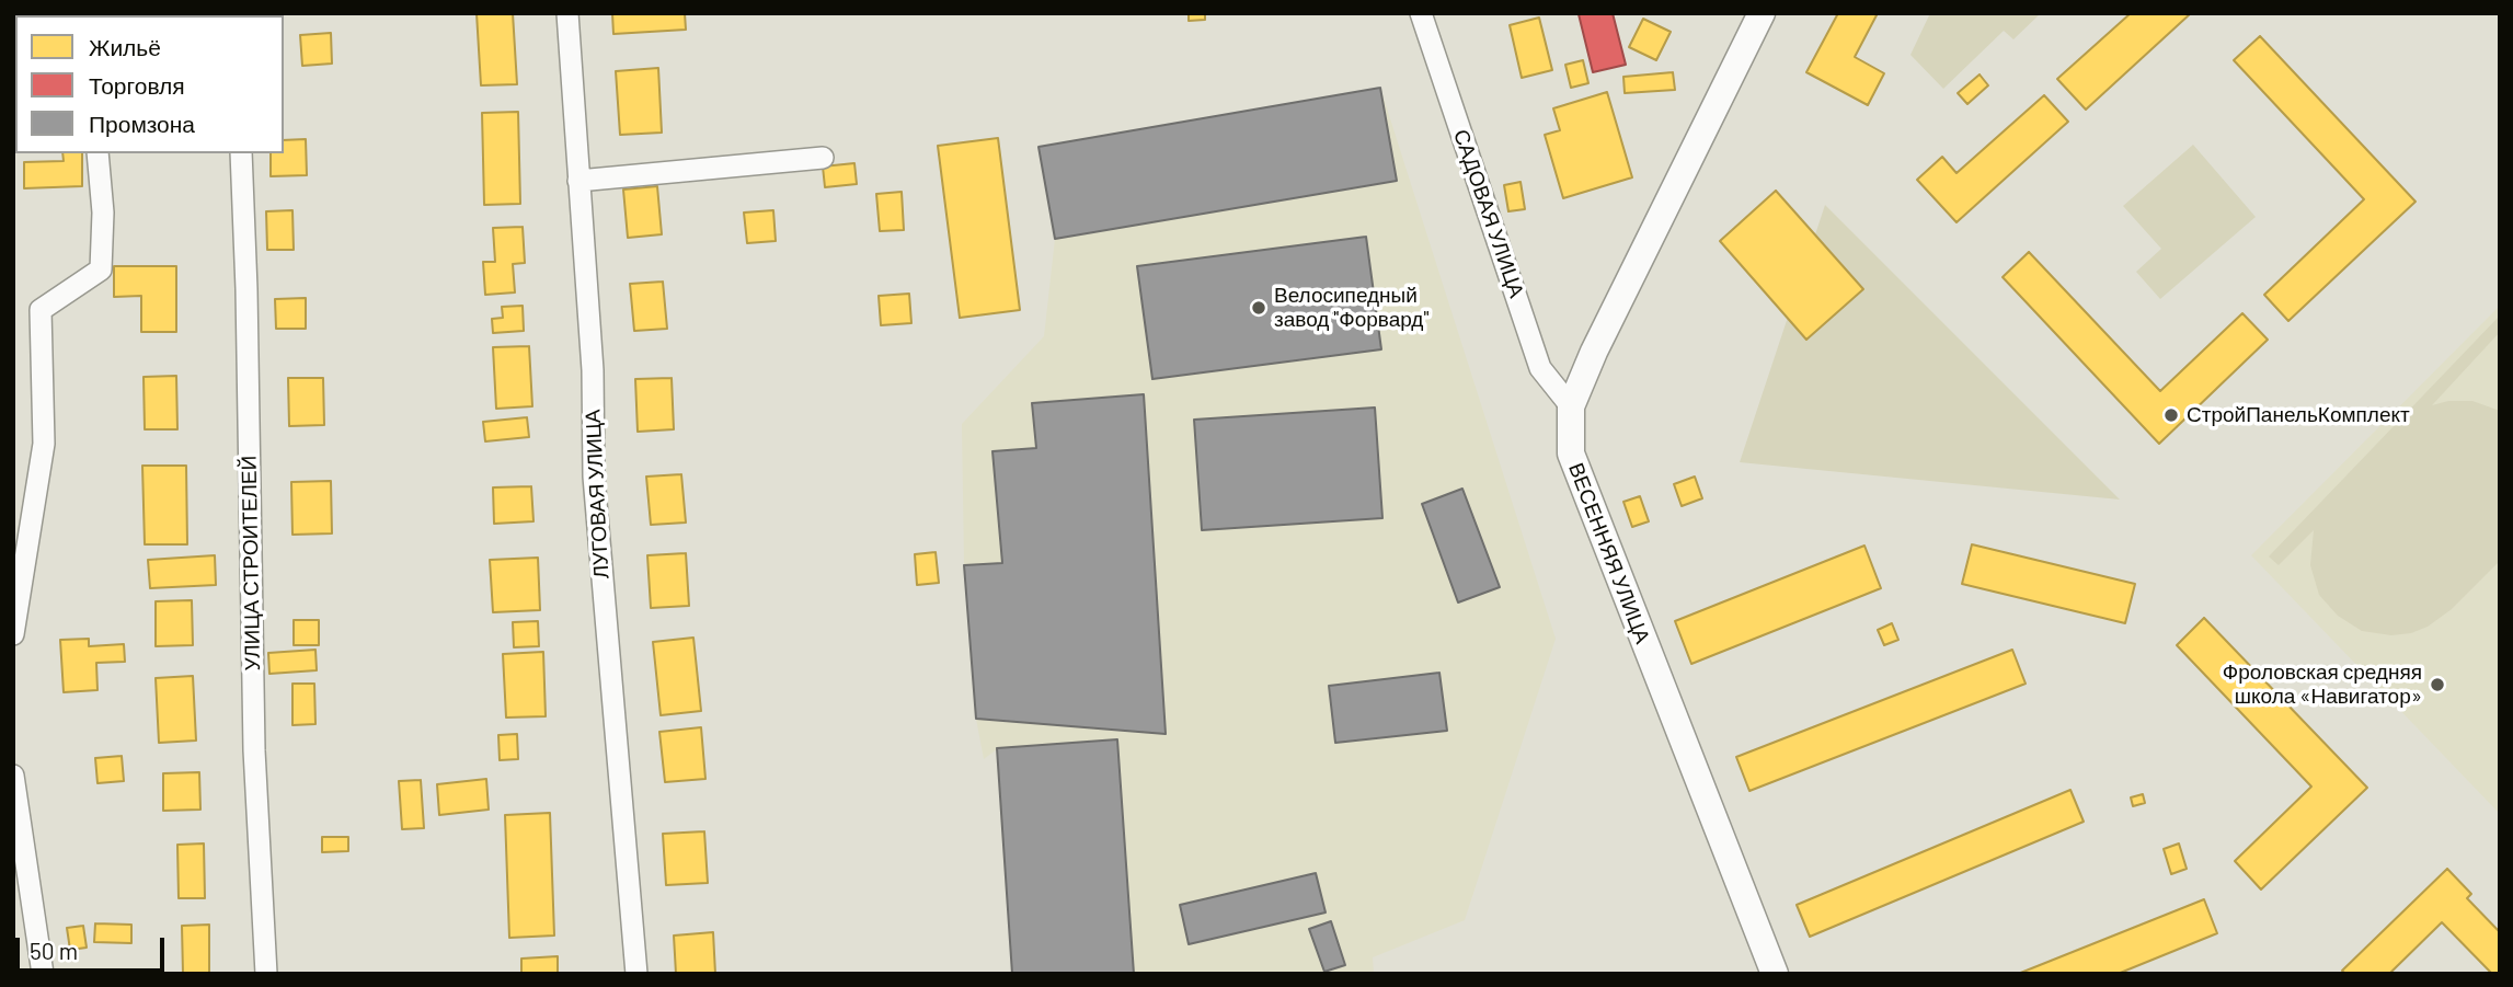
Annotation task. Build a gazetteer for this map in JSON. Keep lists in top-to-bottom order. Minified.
{"streets":{"street":["САДОВАЯ УЛИЦА","ЛУГОВАЯ УЛИЦА","ВЕСЕННЯЯ УЛИЦА","УЛИЦА СТРОИТЕЛЕЙ"]},"crossings":[["САДОВАЯ УЛИЦА","ВЕСЕННЯЯ УЛИЦА"]],"places":["Велосипедный завод \"Форвард\"","СтройПанельКомплект","Фроловская средняя школа «Навигатор»"],"legend":["Жильё","Торговля","Промзона"],"scale_bar":"50 m"}
